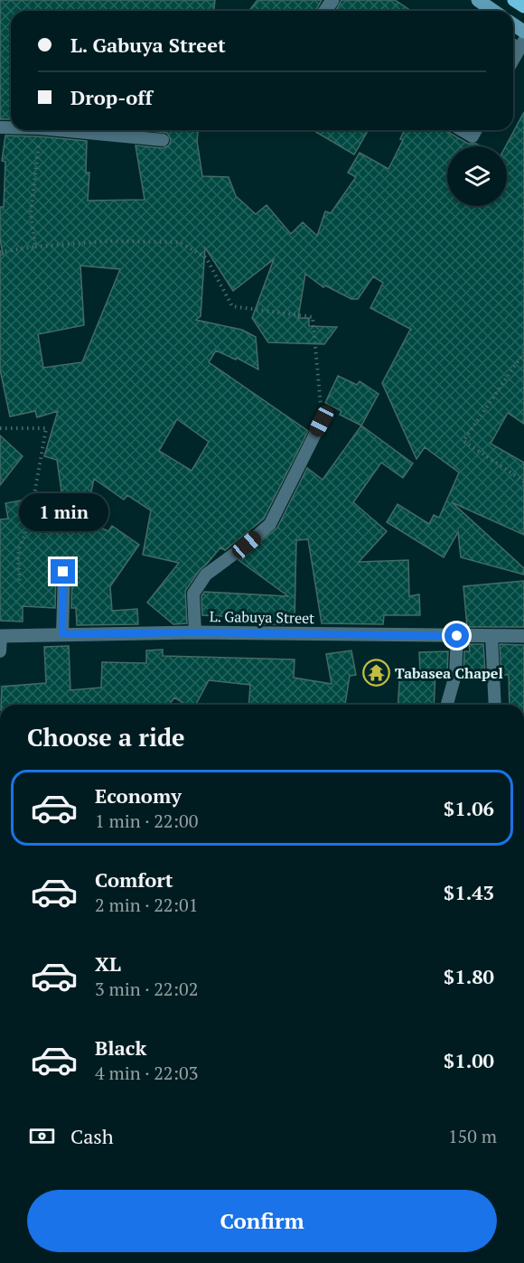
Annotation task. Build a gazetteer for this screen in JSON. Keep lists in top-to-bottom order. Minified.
{"streets":{"street":["L. Gabuya Street"]},"places":{"temple":["Tabasea Chapel"]},"page":{"banner":["L. Gabuya Street","Drop-off"],"bubble":"1 min","heading":"Choose a ride","list":[{"name":"Economy","note":"1 min · 22:00","value":"$1.06"},{"name":"Comfort","note":"2 min · 22:01","value":"$1.43"},{"name":"XL","note":"3 min · 22:02","value":"$1.80"},{"name":"Black","note":"4 min · 22:03","value":"$1.00"}],"pay":["Cash","150 m"],"buttons":"Confirm"}}
